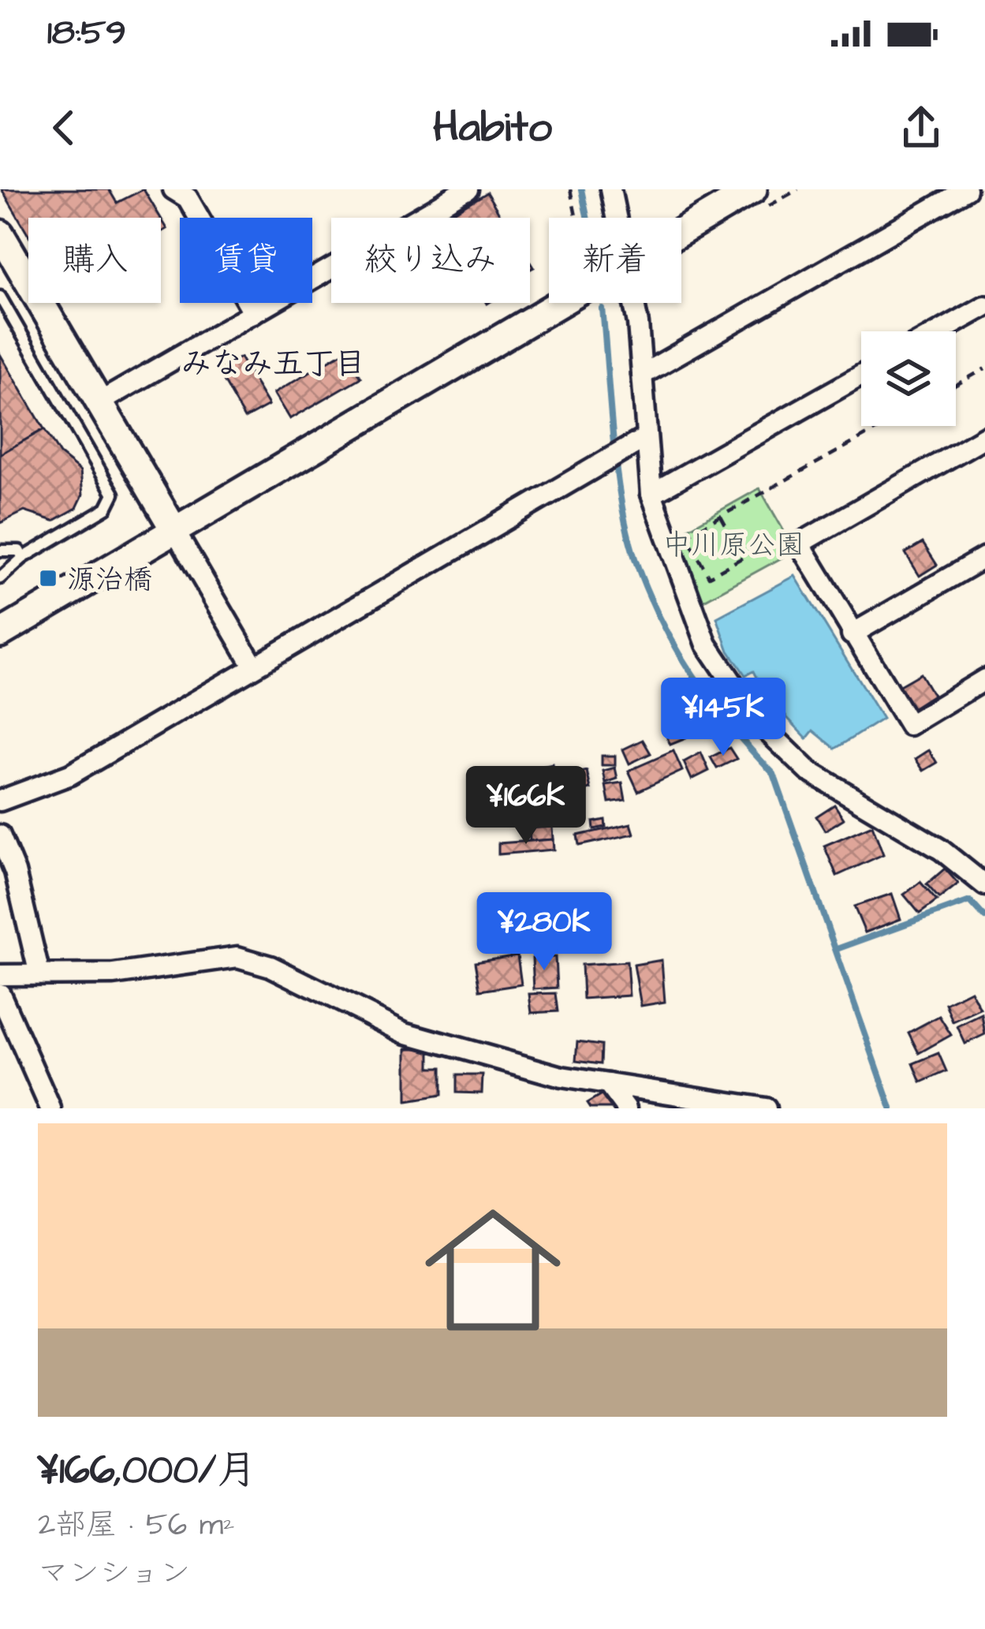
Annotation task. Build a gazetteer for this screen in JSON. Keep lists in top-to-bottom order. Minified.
{"districts":["みなみ五丁目"],"parks":["中川原公園"],"places":{"transit":["源治橋"]},"page":{"status":"18:59","header":"Habito","chip":["購入","賃貸","絞り込み","新着"],"price":["¥145K","¥166K","¥280K"],"list":[{"name":"¥166,000/月","note":"2部屋 · 56 m² · マンション"}]}}
